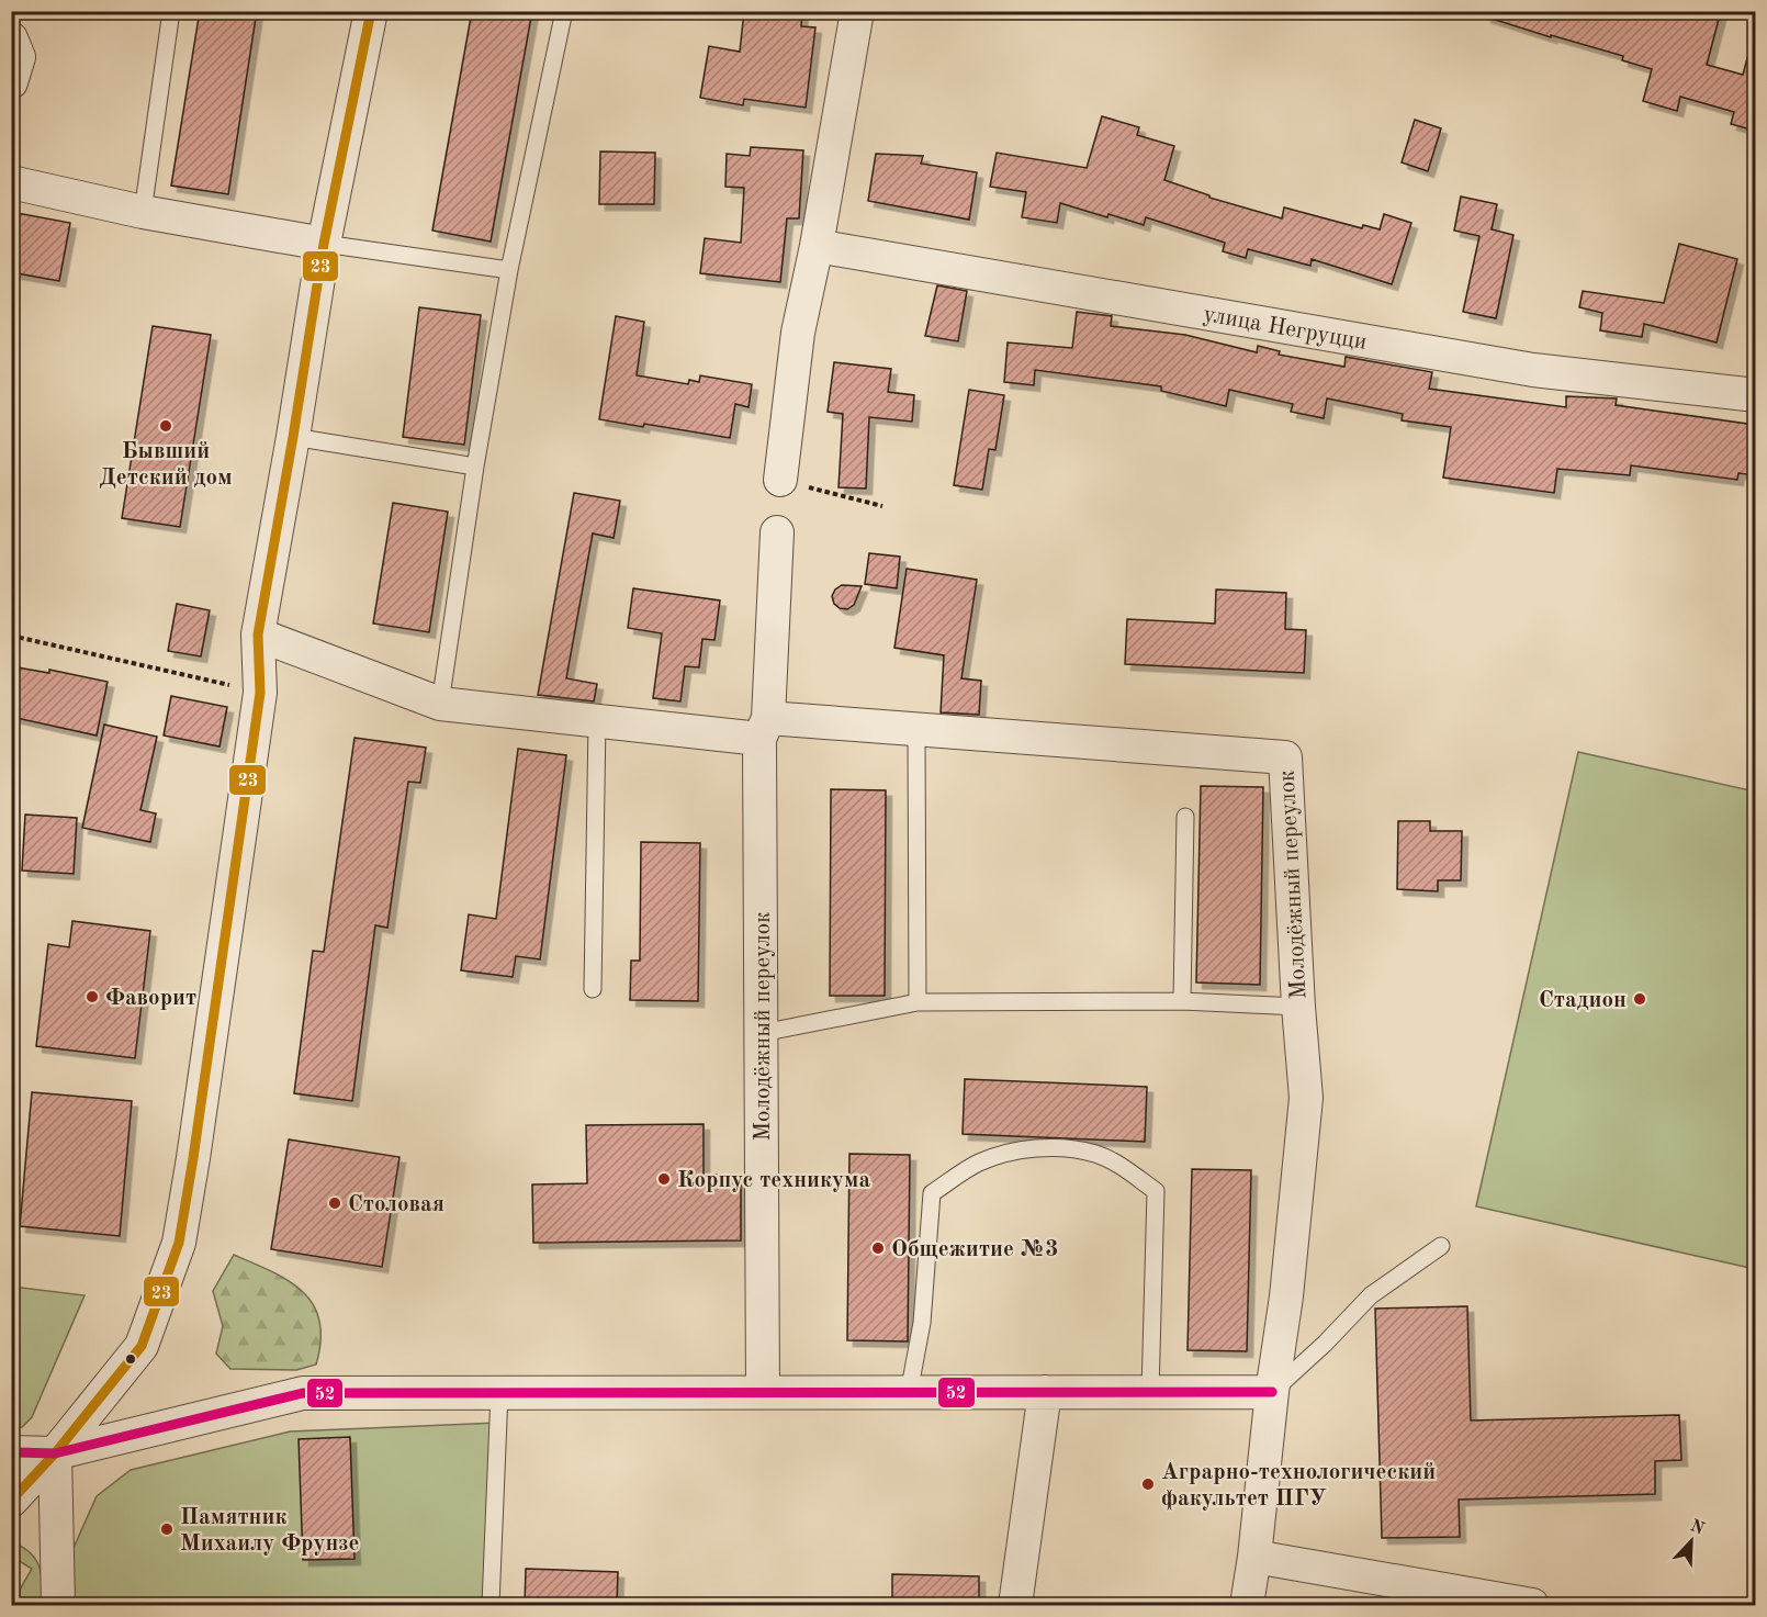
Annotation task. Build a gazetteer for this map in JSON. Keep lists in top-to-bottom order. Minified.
{"streets":{"street":["улица Негруцци","Молодёжный переулок"]},"places":["Бывший Детский дом","Фаворит","Стадион","Корпус техникума","Столовая","Общежитие №3","Аграрно-технологический факультет ПГУ","Памятник Михаилу Фрунзе"],"lines":["transit line 23","transit line 52"],"north":"top right"}
